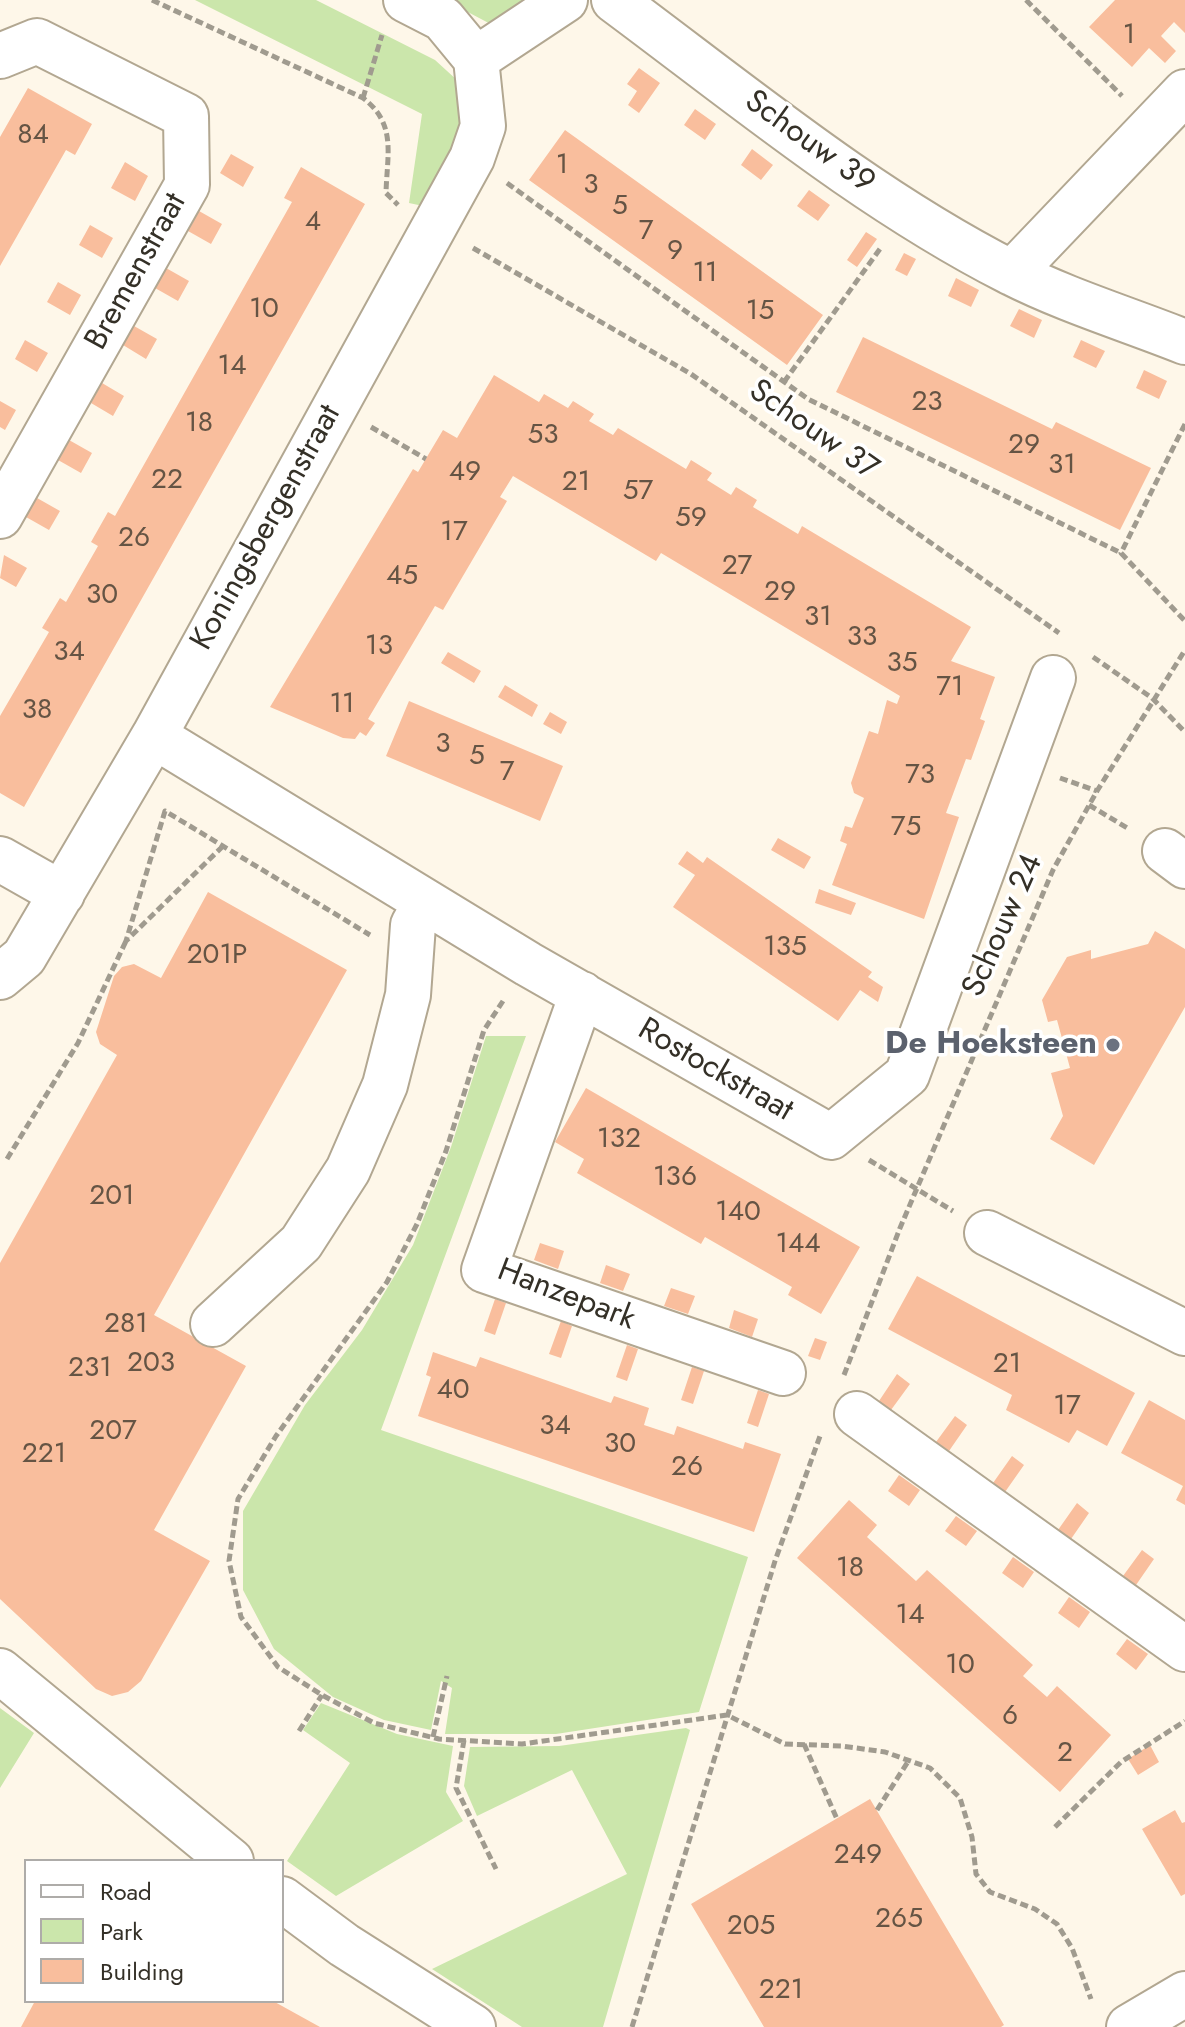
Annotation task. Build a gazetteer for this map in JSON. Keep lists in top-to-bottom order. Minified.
{"streets":{"street":["Schouw 39","Bremenstraat","Koningsbergenstraat","Rostockstraat","Hanzepark"],"path":["Schouw 37","Schouw 24"]},"crossings":[["Schouw 37","Koningsbergenstraat"],["Koningsbergenstraat","Rostockstraat"],["Rostockstraat","Hanzepark"]],"places":["De Hoeksteen"],"house_numbers":["1","84","1","3","5","4","7","9","11","10","15","14","23","18","53","29","31","49","22","21","57","59","17","26","27","45","29","30","31","33","13","34","35","71","11","38","3","5","7","73","75","135","201P","132","136","201","140","144","281","203","21","231","40","17","34","207","30","221","26","18","14","10","6","2","249","265","205","221"],"legend":["Road","Park","Building"]}
